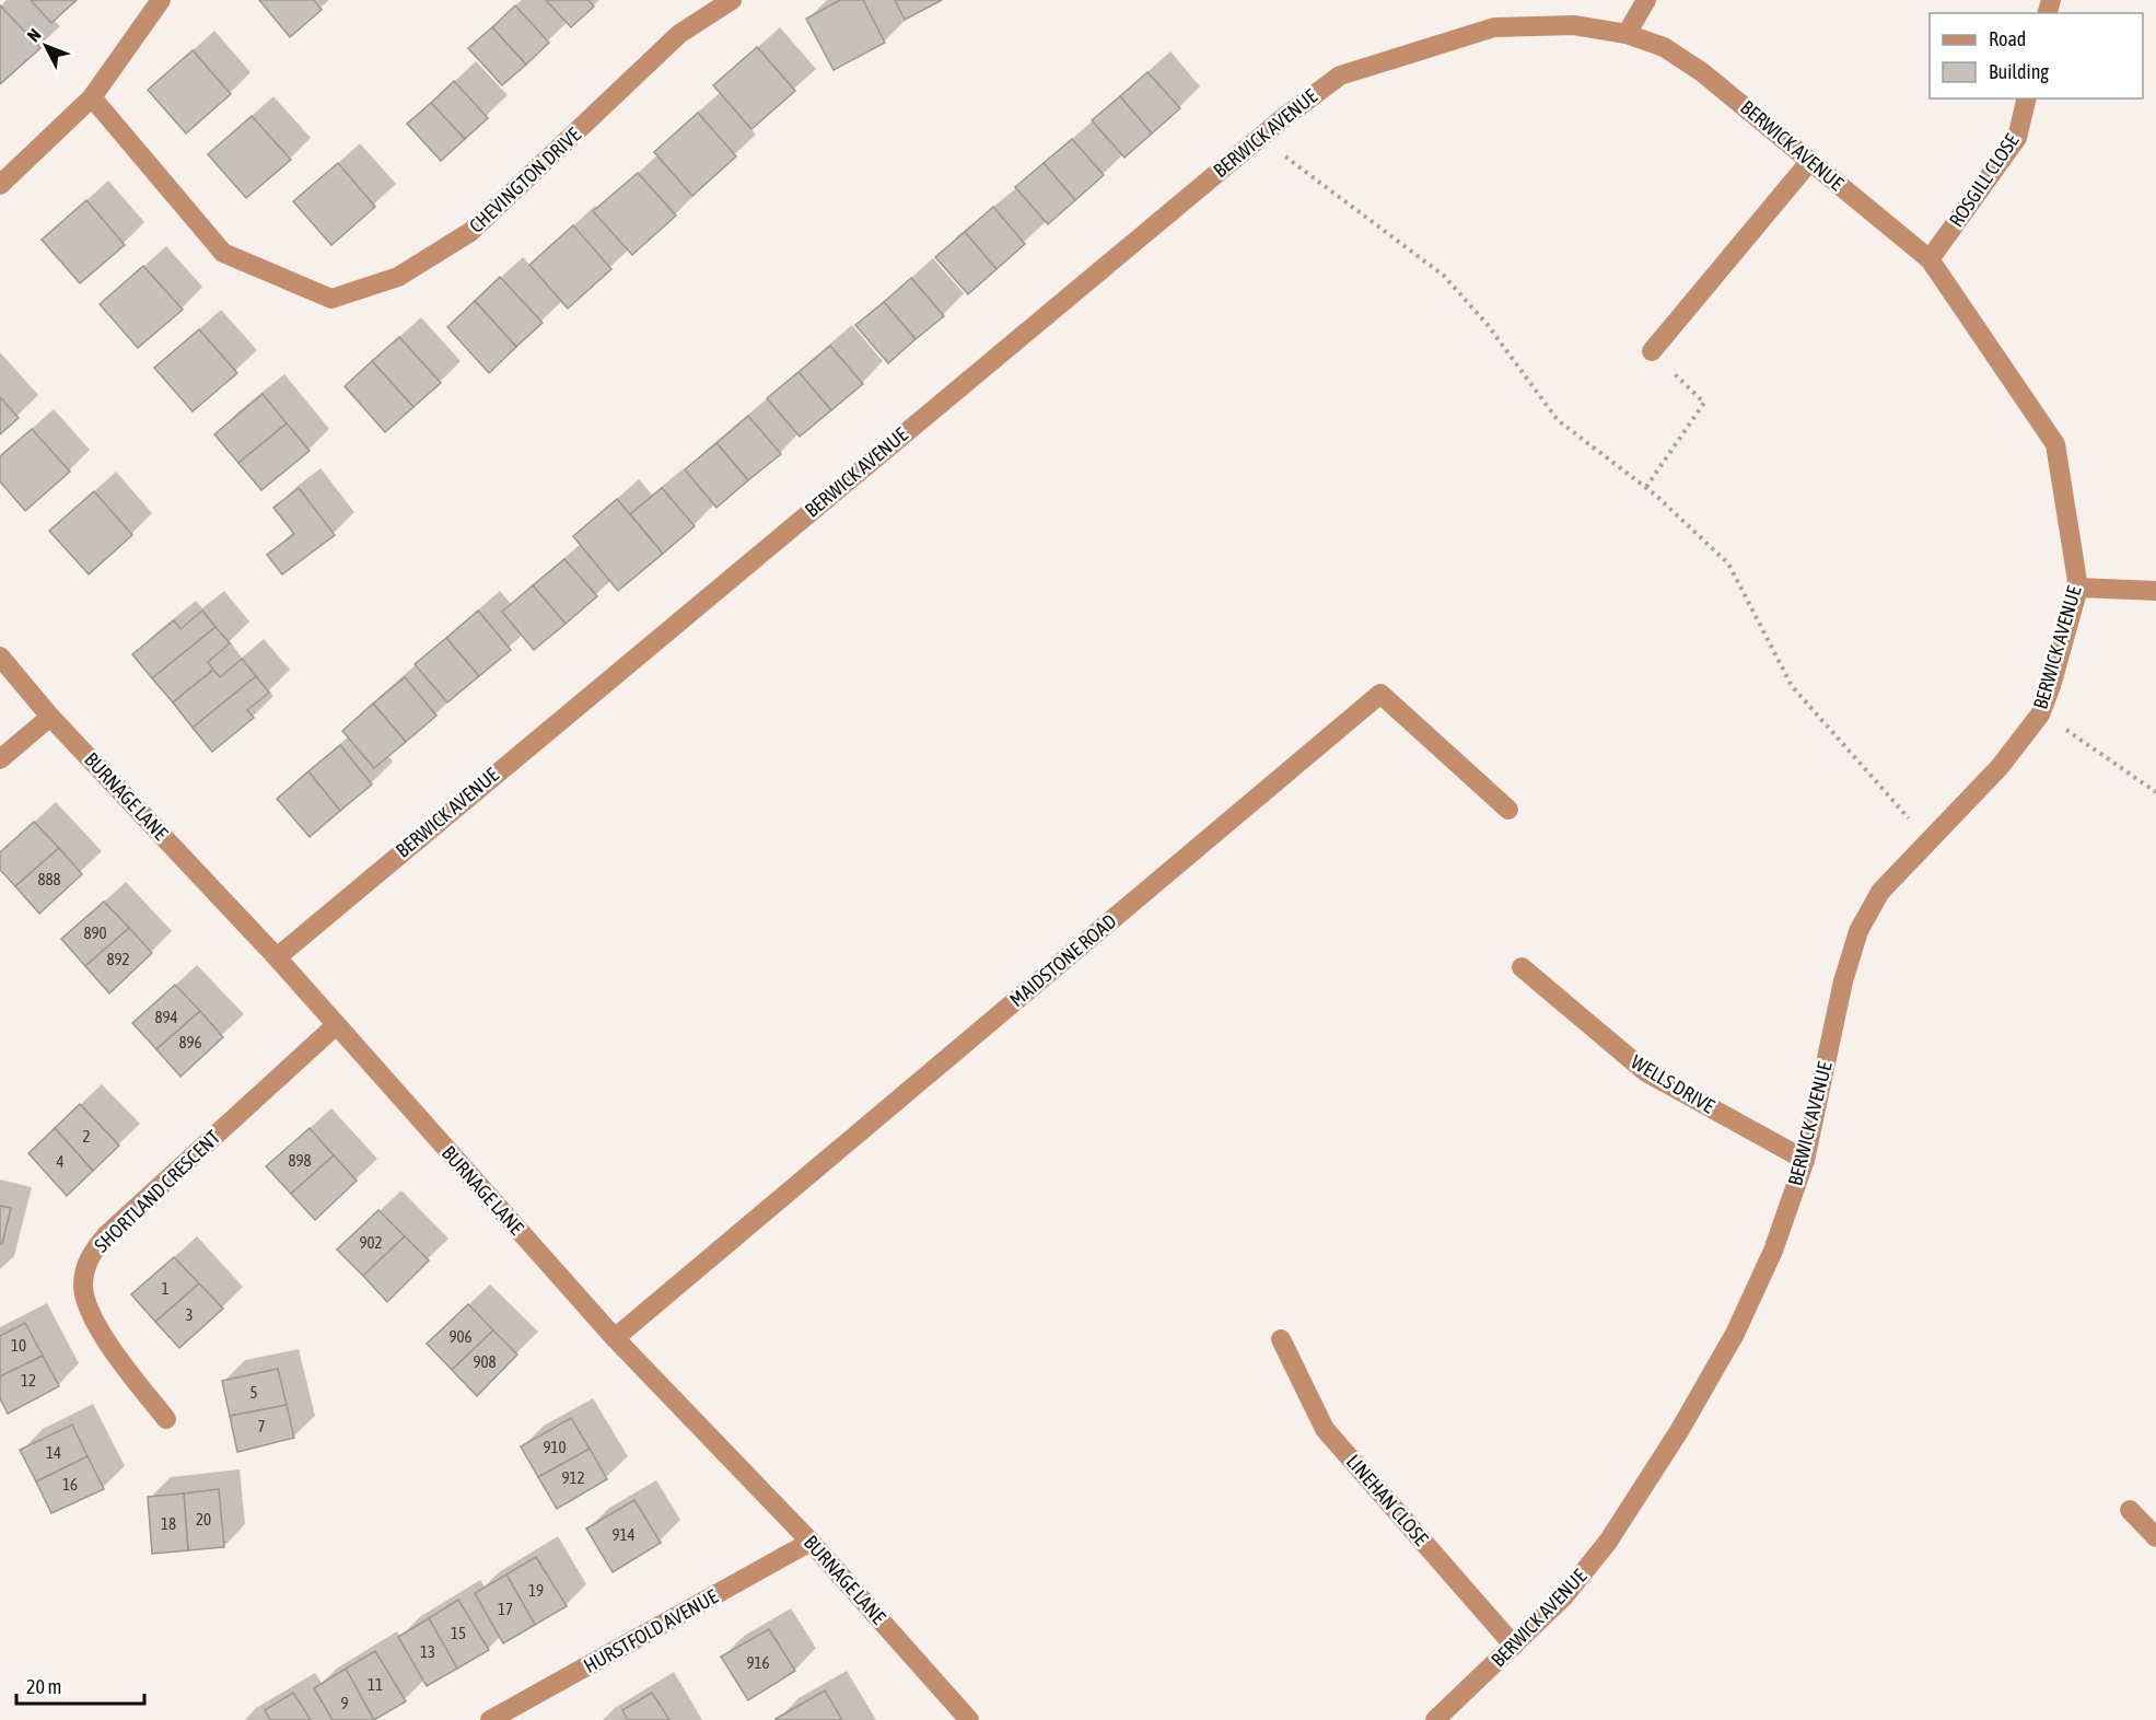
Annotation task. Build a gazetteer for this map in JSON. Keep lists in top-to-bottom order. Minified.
{"streets":{"street":["BERWICK AVENUE","CHEVINGTON DRIVE","ROSGILL CLOSE","BURNAGE LANE","MAIDSTONE ROAD","WELLS DRIVE","SHORTLAND CRESCENT","LINEHAN CLOSE","HURSTFOLD AVENUE"]},"crossings":[["BERWICK AVENUE","ROSGILL CLOSE"],["BERWICK AVENUE","BURNAGE LANE"],["BERWICK AVENUE","WELLS DRIVE"],["BERWICK AVENUE","LINEHAN CLOSE"],["BURNAGE LANE","MAIDSTONE ROAD"],["BURNAGE LANE","SHORTLAND CRESCENT"],["BURNAGE LANE","HURSTFOLD AVENUE"]],"house_numbers":["888","890","892","894","896","2","898","4","902","1","3","906","10","908","12","5","7","910","14","912","16","20","18","914","19","17","15","13","916","11","9"],"legend":["Road","Building"],"scale_bar":"20 m","north":"top left"}
